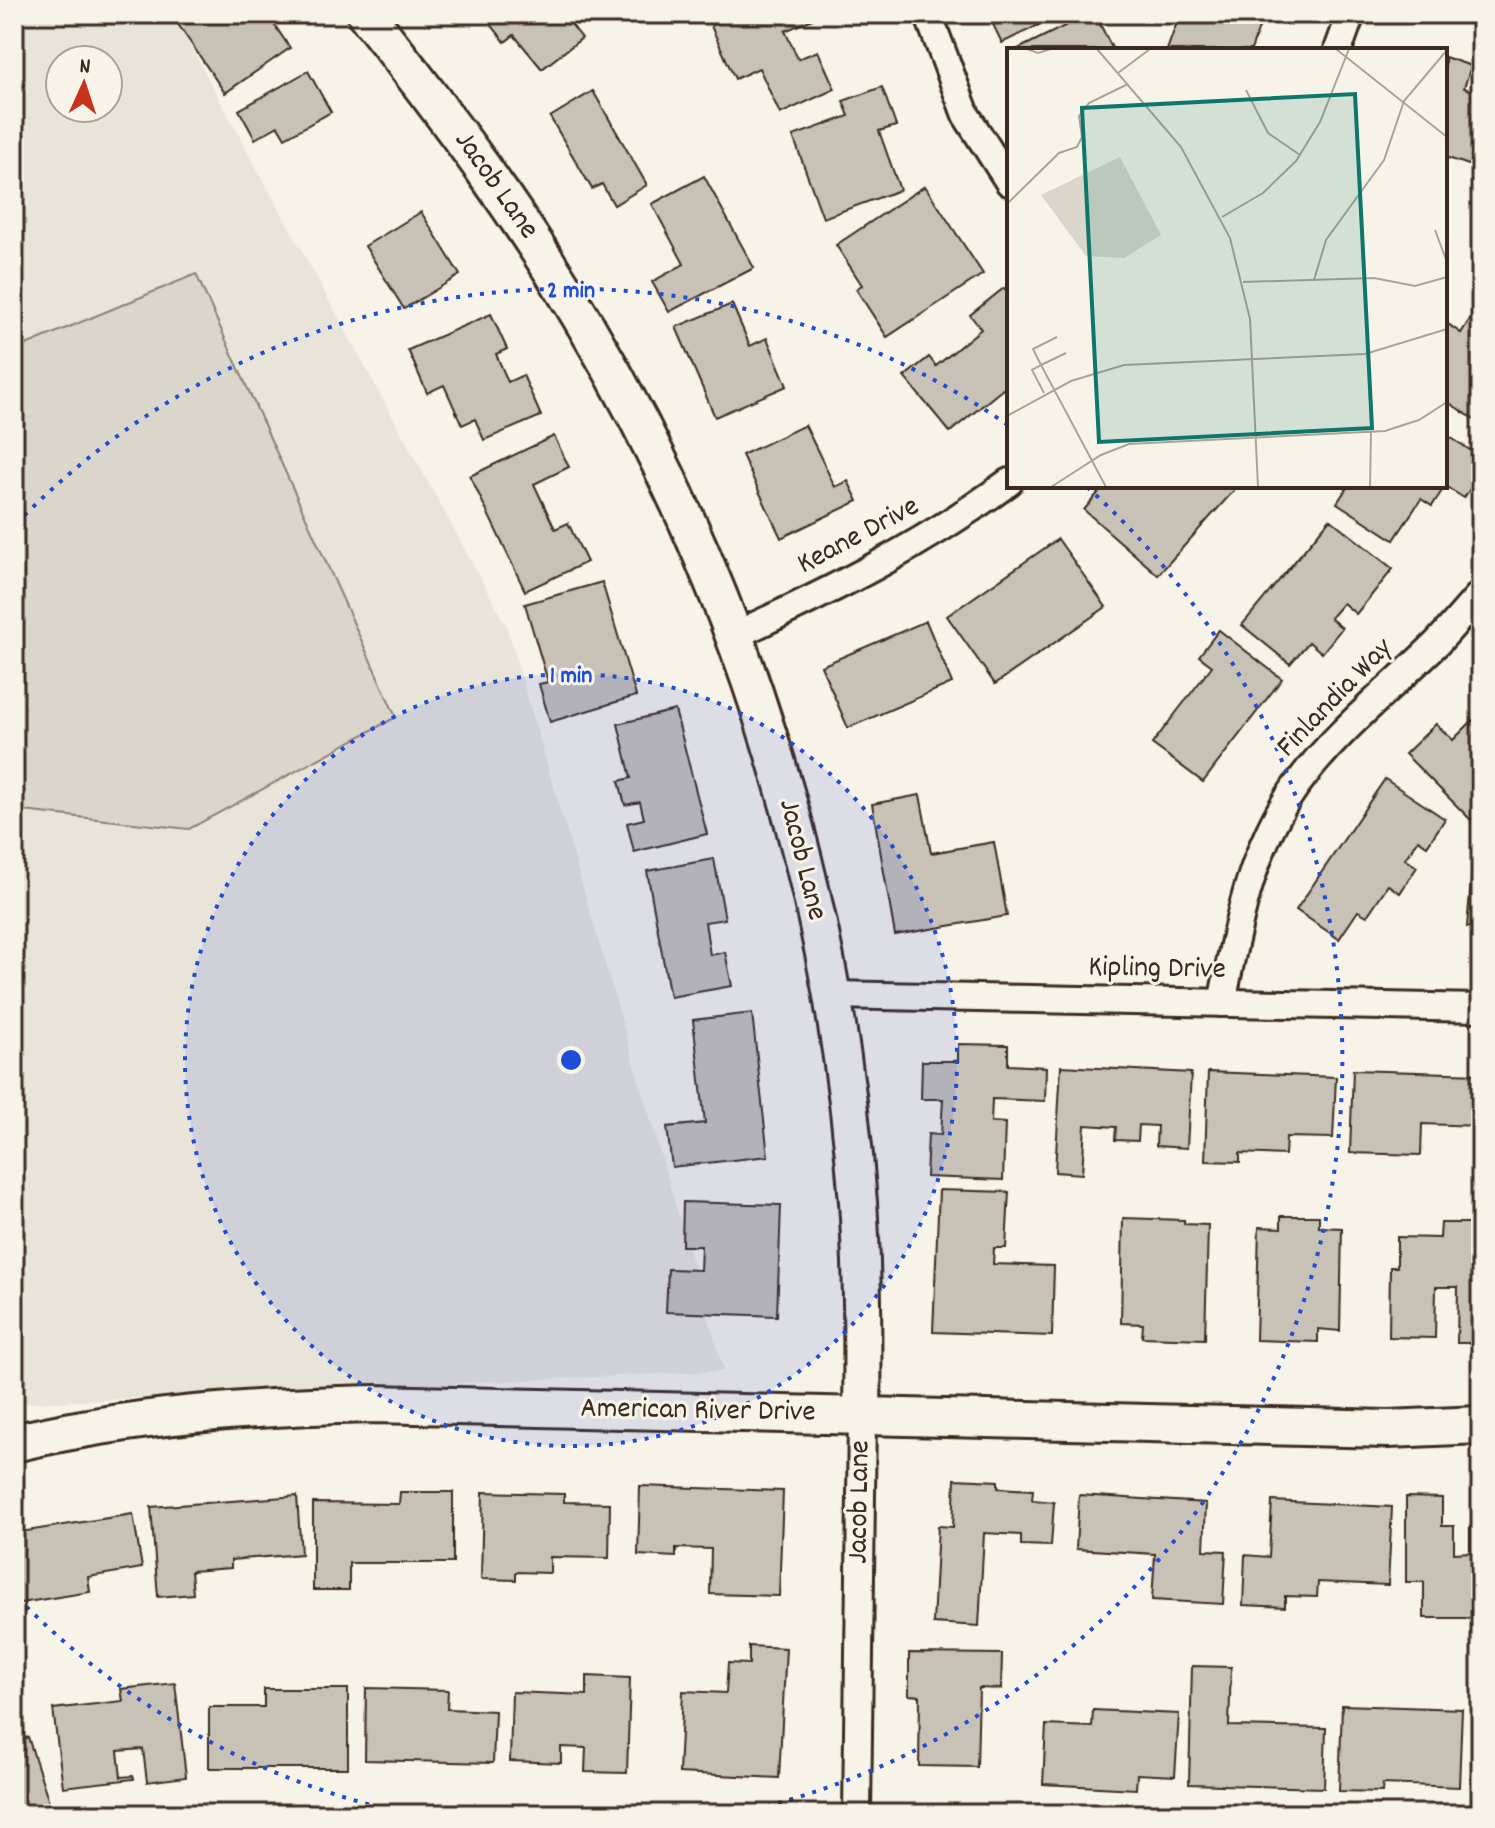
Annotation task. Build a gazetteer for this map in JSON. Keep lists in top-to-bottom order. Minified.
{"streets":{"street":["Jacob Lane","Keane Drive","Finlandia Way","Kipling Drive","American River Drive"]},"crossings":[["Jacob Lane","Keane Drive"],["Jacob Lane","Kipling Drive"],["Jacob Lane","American River Drive"],["Finlandia Way","Kipling Drive"]],"north":"top","rings":["2 min","1 min"]}
